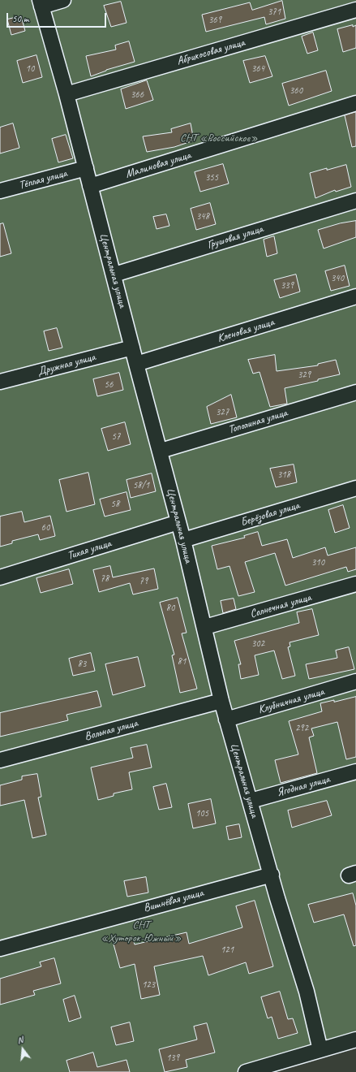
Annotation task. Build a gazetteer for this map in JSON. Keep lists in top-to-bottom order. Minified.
{"streets":{"street":["Абрикосовая улица","Малиновая улица","Тёплая улица","Грушовая улица","Центральная улица","Кленовая улица","Дружная улица","Тополиная улица","Берёзовая улица","Тихая улица","Солнечная улица","Клубничная улица","Вольная улица","Ягодная улица","Вишнёвая улица"]},"crossings":[["Абрикосовая улица","Центральная улица"],["Малиновая улица","Центральная улица"],["Тёплая улица","Центральная улица"],["Грушовая улица","Центральная улица"],["Центральная улица","Кленовая улица"],["Центральная улица","Дружная улица"],["Центральная улица","Тополиная улица"],["Центральная улица","Берёзовая улица"],["Центральная улица","Тихая улица"],["Центральная улица","Солнечная улица"],["Центральная улица","Клубничная улица"],["Центральная улица","Вольная улица"],["Центральная улица","Ягодная улица"],["Центральная улица","Вишнёвая улица"]],"parks":["СНТ «Российское»","СНТ «Хуторок-Южный»"],"house_numbers":["371","369","10","364","360","366","355","348","340","339","329","56","327","57","318","58/1","58","60","310","78","79","80","302","81","83","292","105","121","123","139"],"scale_bar":"50 m","north":"top"}
